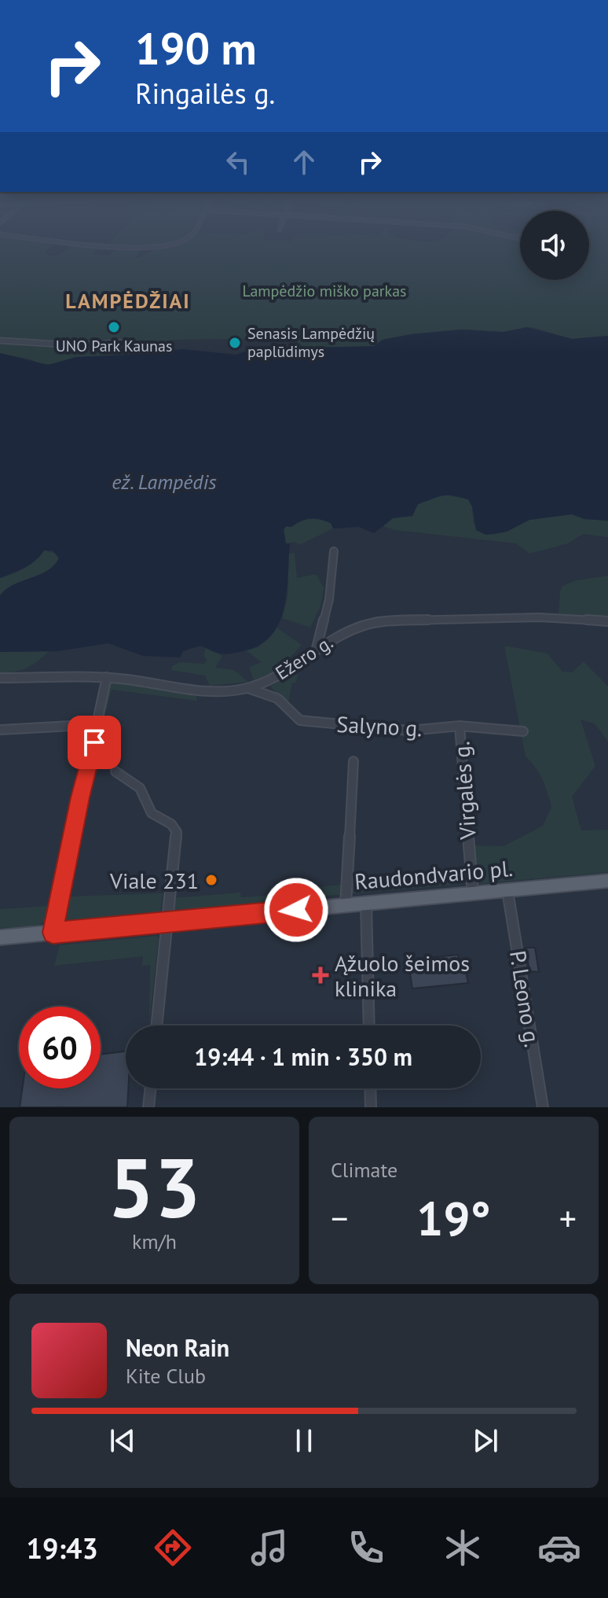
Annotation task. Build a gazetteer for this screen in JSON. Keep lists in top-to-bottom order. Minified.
{"streets":{"main road":["Raudondvario pl."],"street":["Ežero g.","Salyno g.","Virgalės g.","P. Leono g."]},"crossings":[["Ežero g.","Salyno g."],["Salyno g.","Virgalės g."],["Virgalės g.","Raudondvario pl."],["Raudondvario pl.","P. Leono g."]],"districts":["LAMPĖDŽIAI"],"water":["ež. Lampėdis"],"parks":["Lampėdžio miško parkas"],"places":{"other":["UNO Park Kaunas","Senasis Lampėdžių paplūdimys","Viale 231"],"health":["Ąžuolo šeimos klinika"]},"page":{"turn":["190 m","Ringailės g."],"limit":"60","trip":"19:44 · 1 min · 350 m","tile":[["53","km/h"],"Climate"],"heat":["−","19°","+"],"song":["Neon Rain","Kite Club"],"tabs":"19:43"}}
